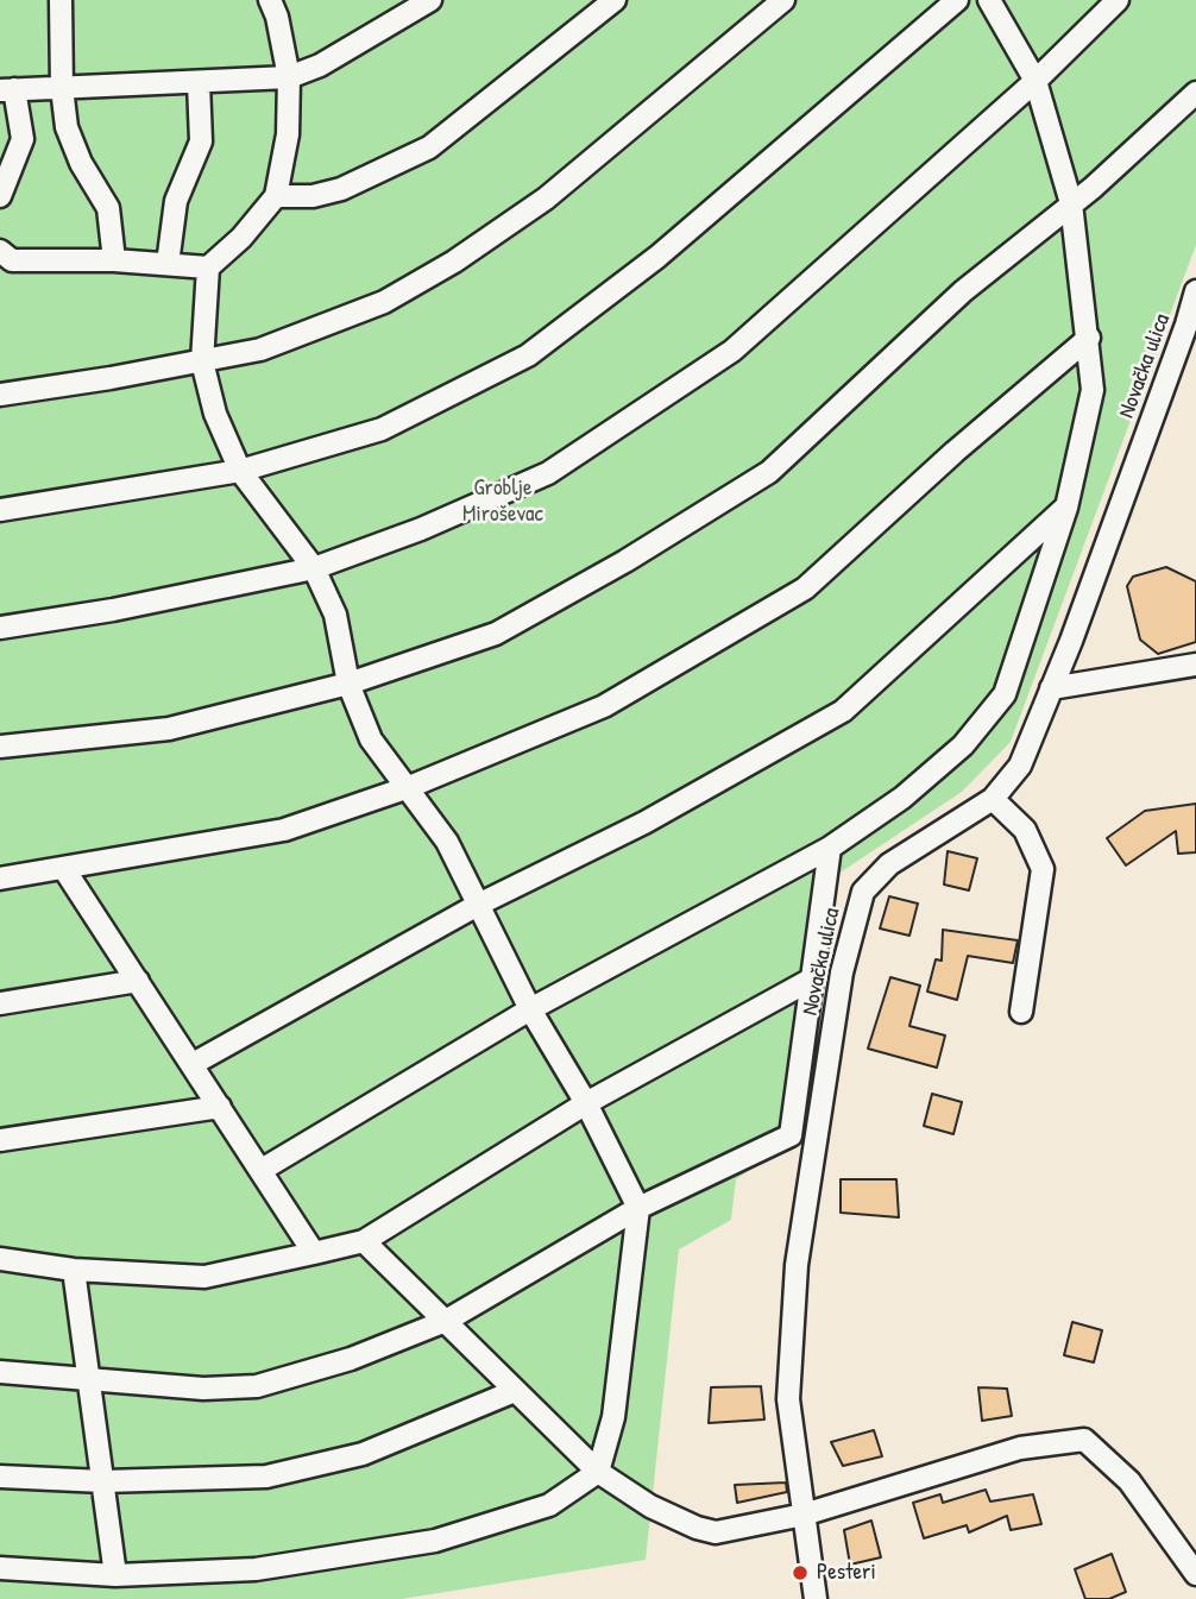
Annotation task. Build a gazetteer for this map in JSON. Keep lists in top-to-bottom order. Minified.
{"streets":{"street":["Novačka ulica"]},"parks":["Groblje Miroševac"],"places":["Pesteri"]}
